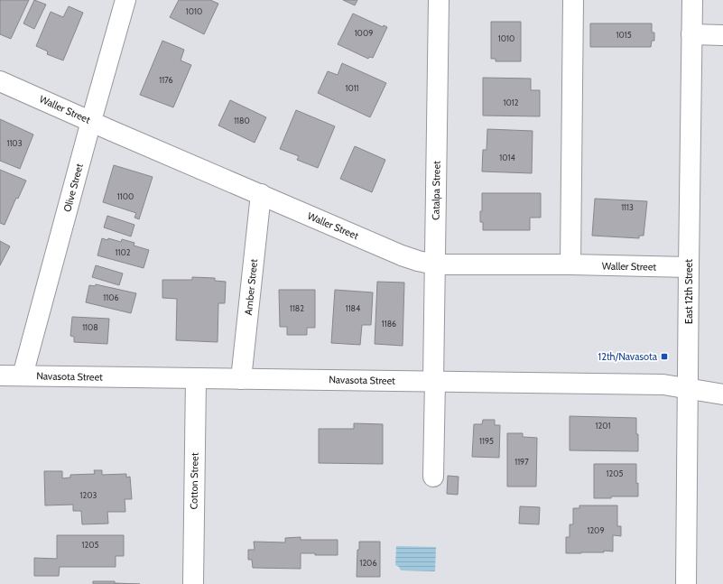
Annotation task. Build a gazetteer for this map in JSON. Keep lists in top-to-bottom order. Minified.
{"streets":{"street":["Waller Street","Olive Street","Catalpa Street","Amber Street","East 12th Street","Navasota Street","Cotton Street"]},"crossings":[["Waller Street","Olive Street"],["Waller Street","Catalpa Street"],["Waller Street","Amber Street"],["Waller Street","East 12th Street"],["Olive Street","Navasota Street"],["Catalpa Street","Navasota Street"],["Amber Street","Navasota Street"],["East 12th Street","Navasota Street"],["Navasota Street","Cotton Street"]],"places":{"transit":["12th/Navasota"]},"house_numbers":["1010","1009","1015","1010","1176","1011","1012","1180","1103","1014","1100","1113","1102","1106","1182","1184","1186","1108","1201","1195","1197","1205","1203","1209","1205","1206"]}
